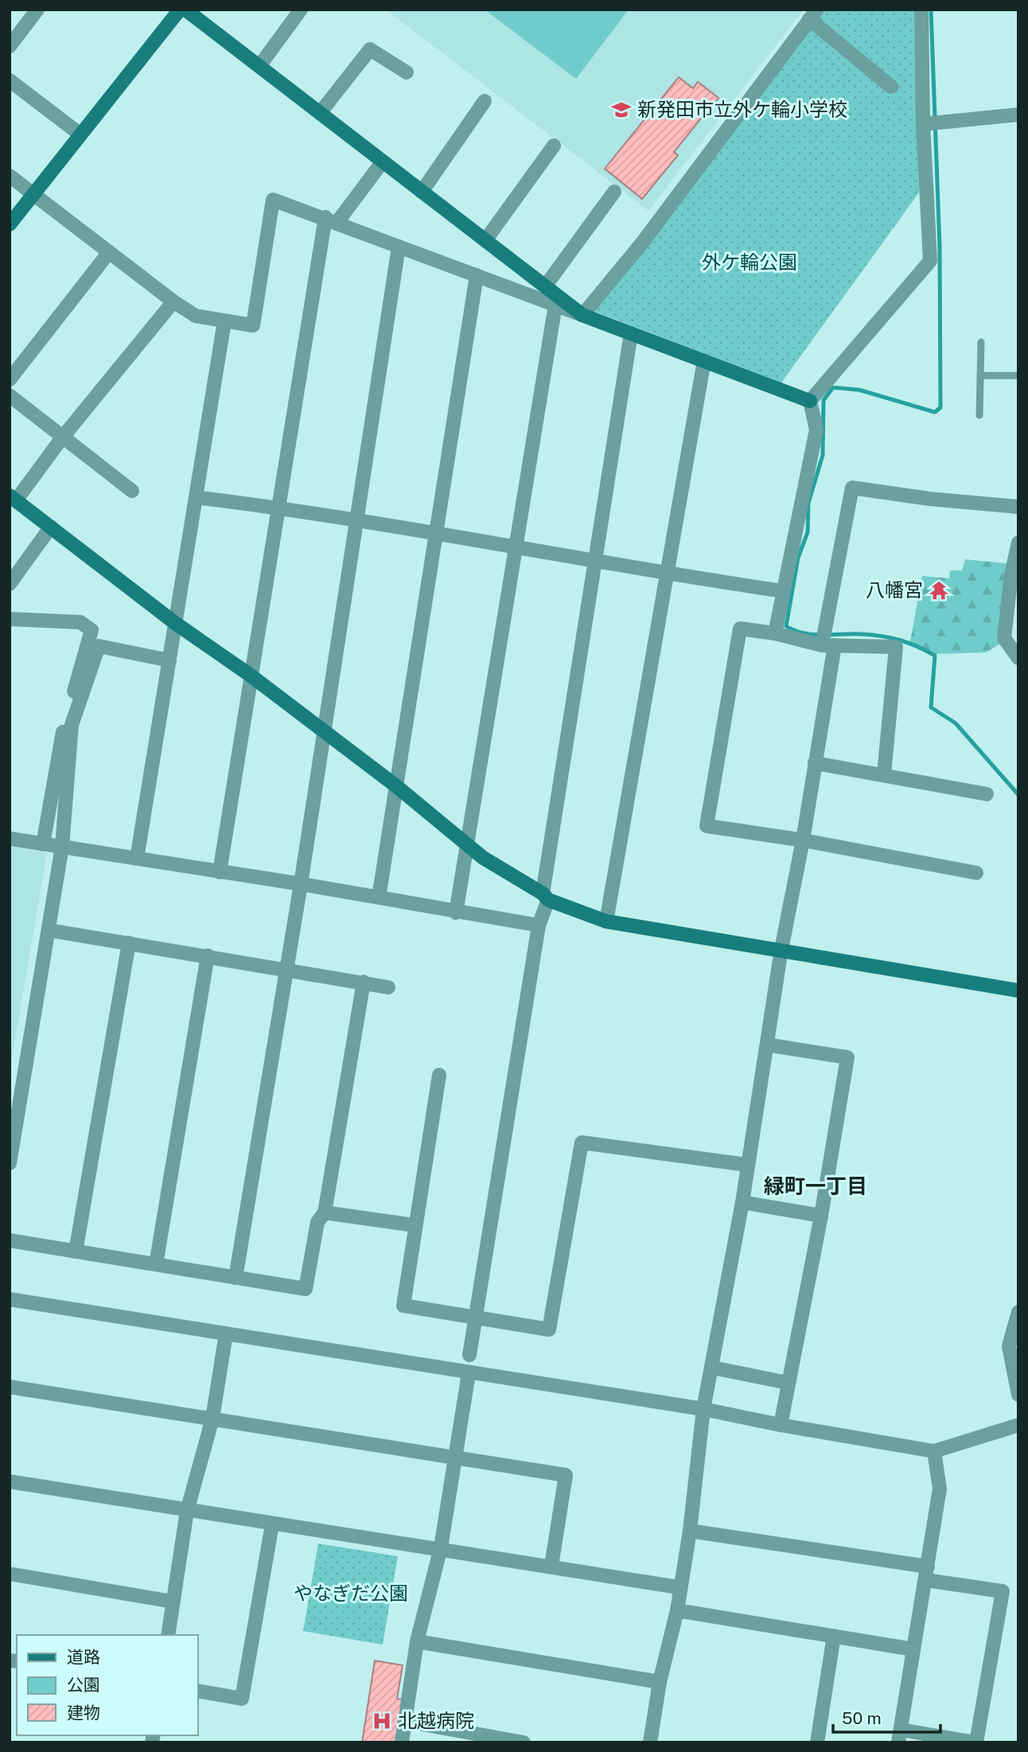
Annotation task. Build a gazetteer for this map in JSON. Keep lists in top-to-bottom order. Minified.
{"districts":["緑町一丁目"],"parks":["外ケ輪公園","やなぎだ公園"],"places":{"school or university":["新発田市立外ケ輪小学校"],"temple":["八幡宮"],"hospital":["北越病院"]},"legend":["道路","公園","建物"],"scale_bar":"50 m"}
